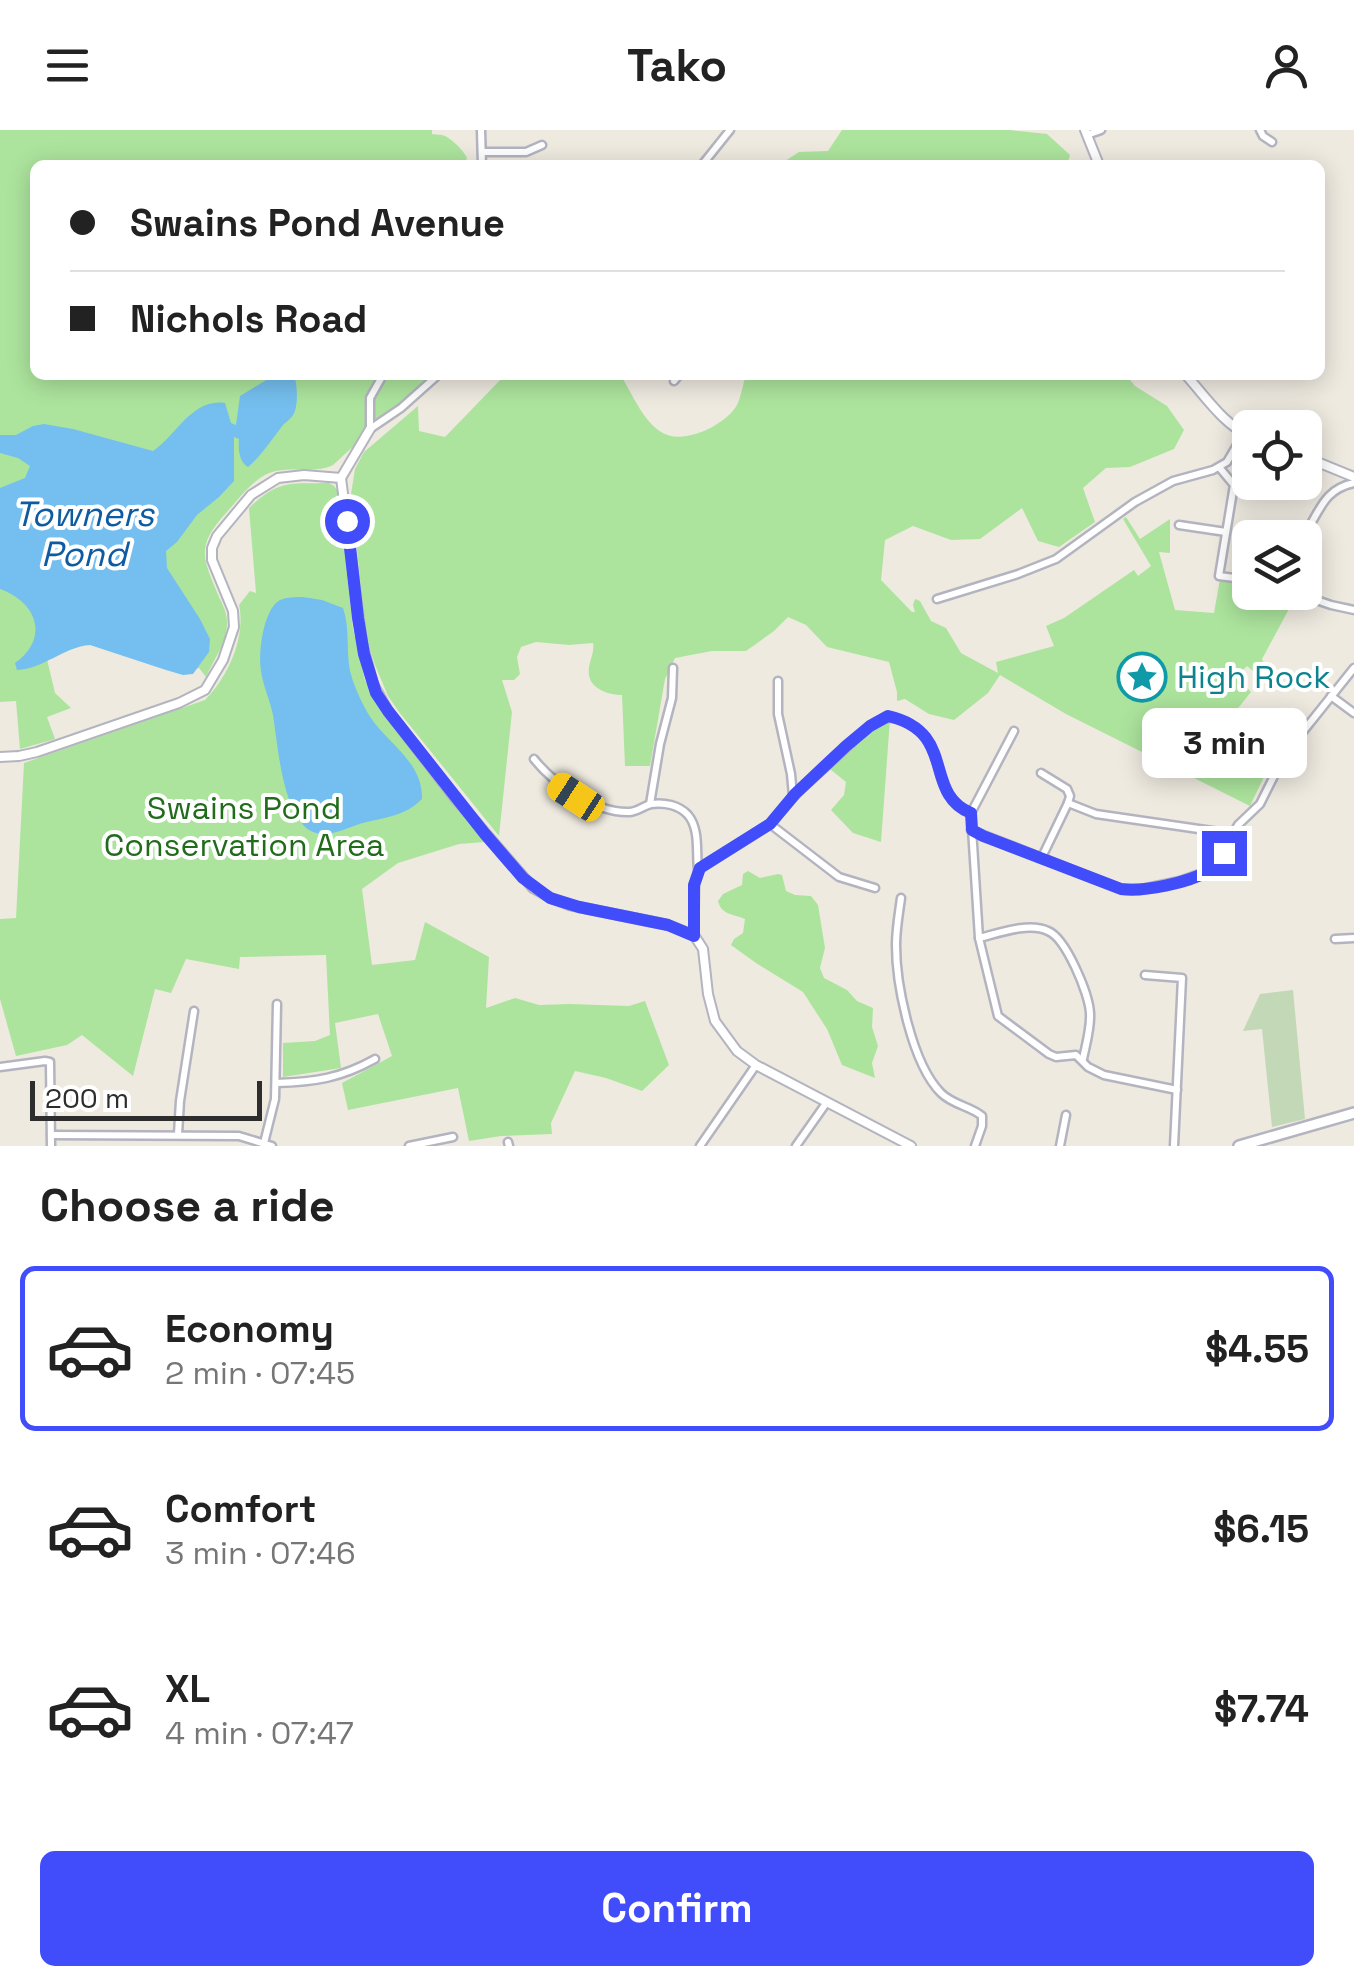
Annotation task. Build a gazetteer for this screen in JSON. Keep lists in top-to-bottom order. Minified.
{"water":["Towners Pond"],"parks":["Swains Pond Conservation Area"],"places":{"place":["High Rock"]},"scale_bar":"200 m","page":{"header":"Tako","banner":["Swains Pond Avenue","Nichols Road"],"bubble":"3 min","scale":"200 m","heading":"Choose a ride","list":[{"name":"Economy","note":"2 min · 07:45","value":"$4.55"},{"name":"Comfort","note":"3 min · 07:46","value":"$6.15"},{"name":"XL","note":"4 min · 07:47","value":"$7.74"}],"buttons":"Confirm"}}
